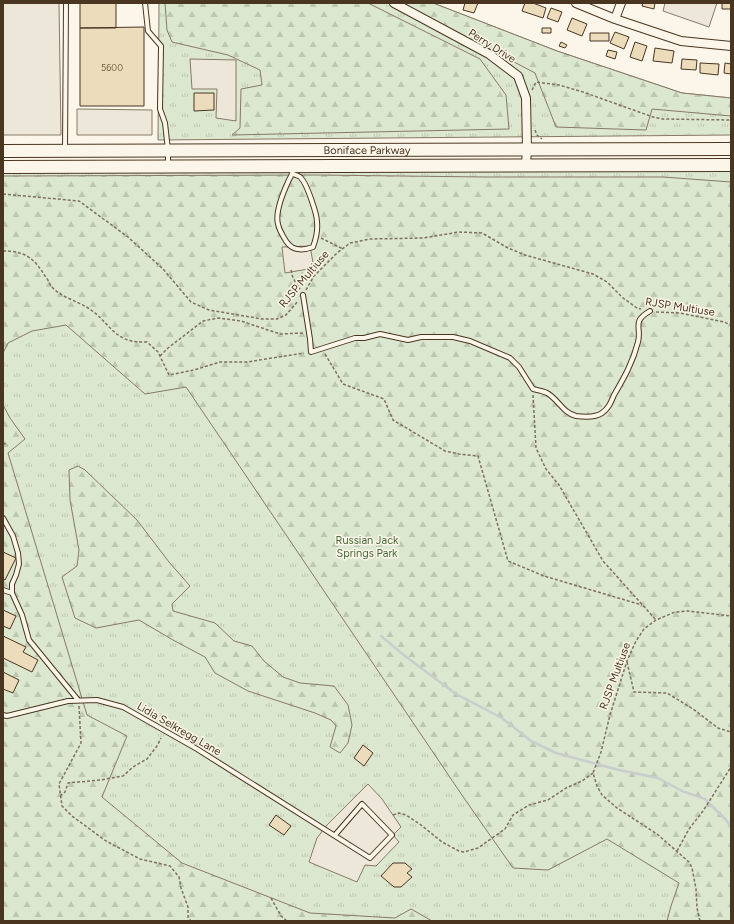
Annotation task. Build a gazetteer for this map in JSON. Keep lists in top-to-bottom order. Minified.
{"streets":{"main road":["Boniface Parkway"],"street":["Perry Drive"],"lane":["Lidia Selkregg Lane"],"path":["RJSP Multiuse"]},"crossings":[["Perry Drive","Boniface Parkway"]],"parks":["Russian Jack Springs Park"],"house_numbers":["5600"]}
